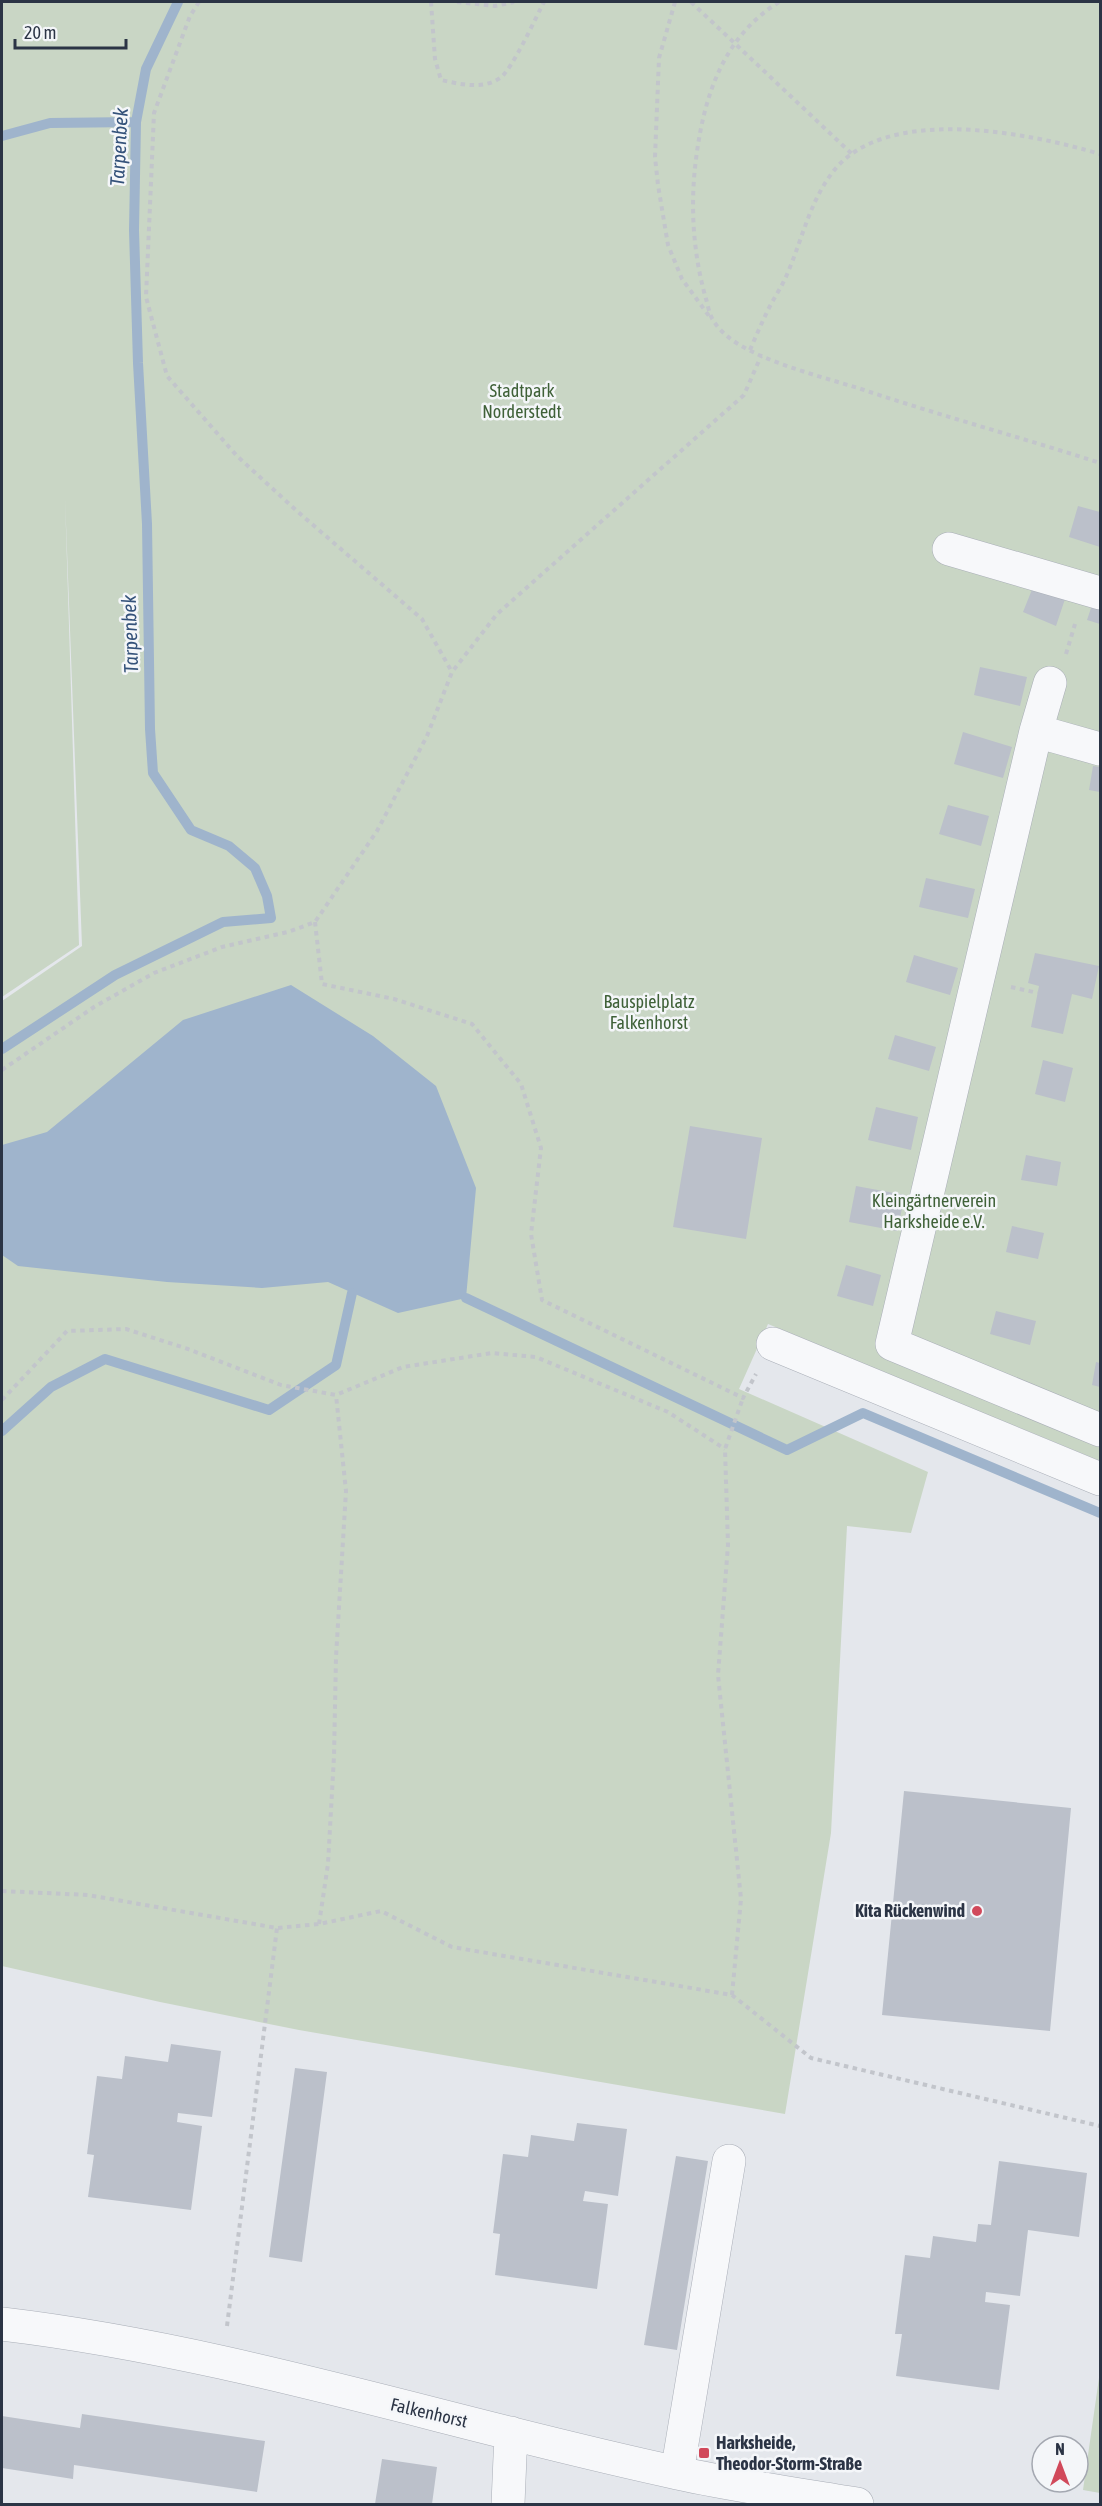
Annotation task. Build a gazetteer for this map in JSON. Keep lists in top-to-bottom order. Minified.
{"streets":{"street":["Falkenhorst"]},"water":["Tarpenbek"],"parks":["Stadtpark Norderstedt","Bauspielplatz Falkenhorst","Kleingärtnerverein Harksheide e.V."],"places":{"other":["Kita Rückenwind"],"transit":["Harksheide, Theodor-Storm-Straße"]},"scale_bar":"20 m","north":"top"}
